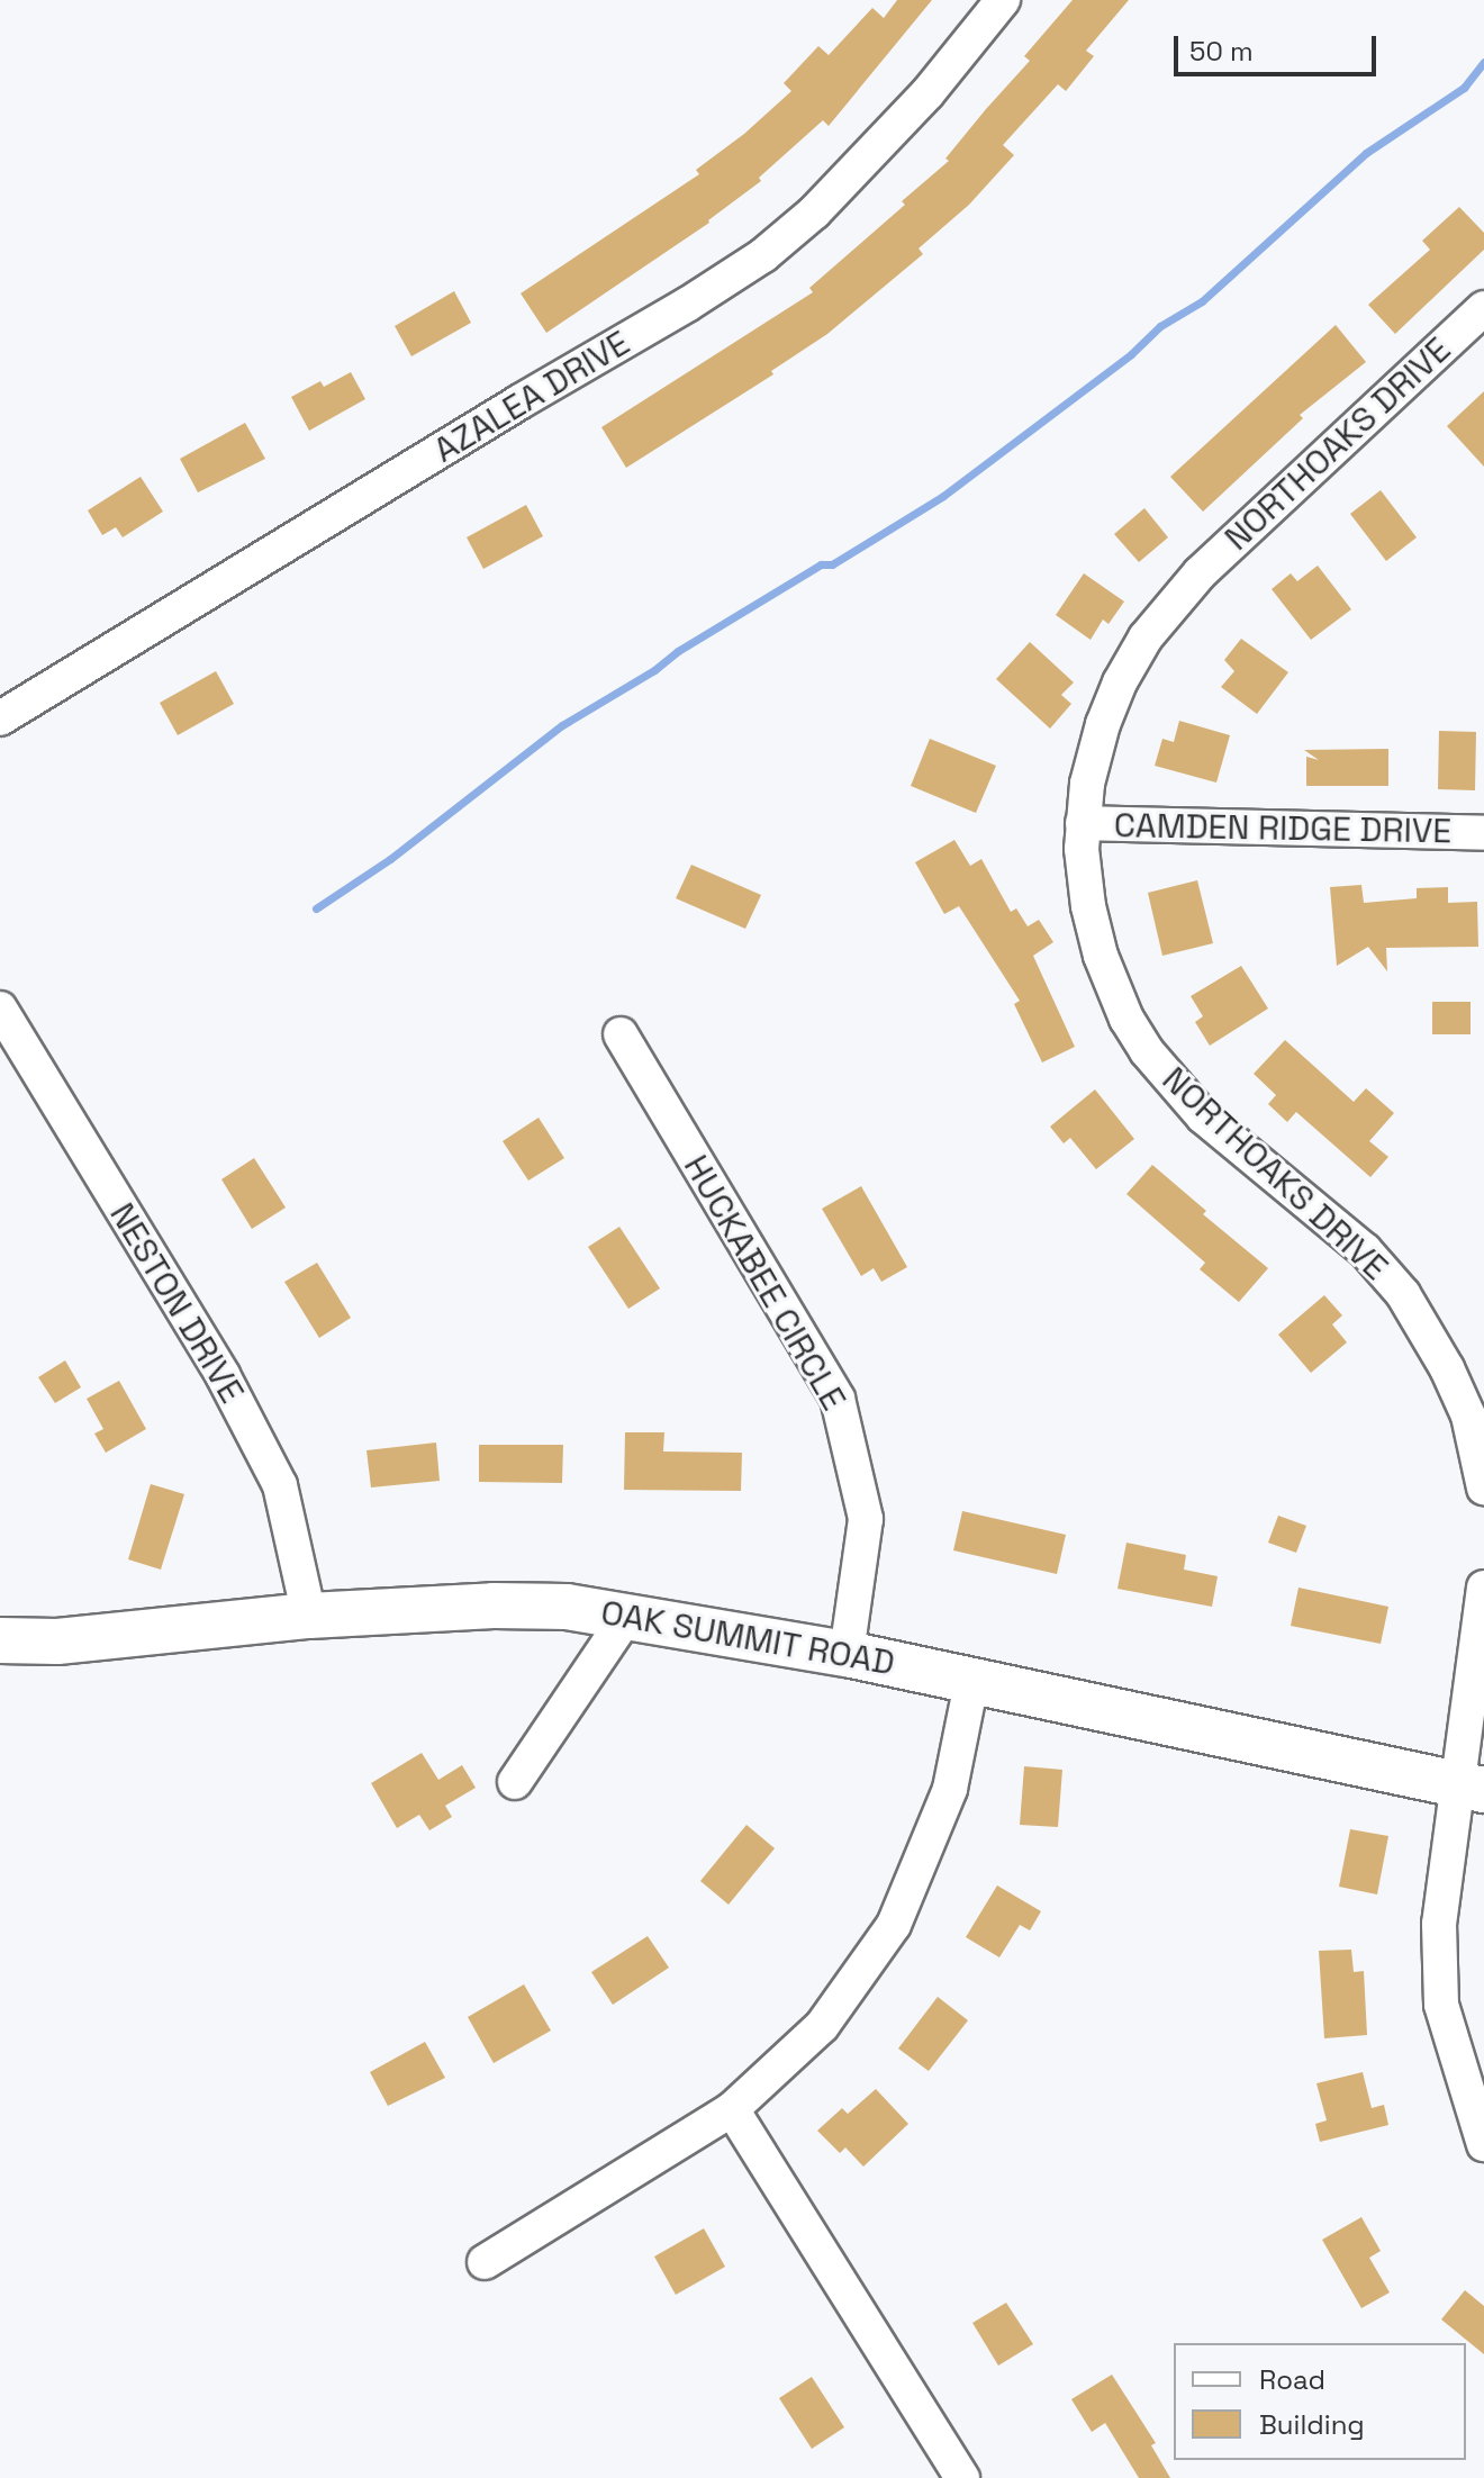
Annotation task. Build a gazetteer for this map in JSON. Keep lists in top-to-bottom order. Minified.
{"streets":{"main road":["OAK SUMMIT ROAD"],"street":["AZALEA DRIVE","NORTHOAKS DRIVE","CAMDEN RIDGE DRIVE","HUCKABEE CIRCLE","NESTON DRIVE"]},"crossings":[["NORTHOAKS DRIVE","CAMDEN RIDGE DRIVE"],["HUCKABEE CIRCLE","OAK SUMMIT ROAD"],["NESTON DRIVE","OAK SUMMIT ROAD"]],"legend":["Road","Building"],"scale_bar":"50 m"}
